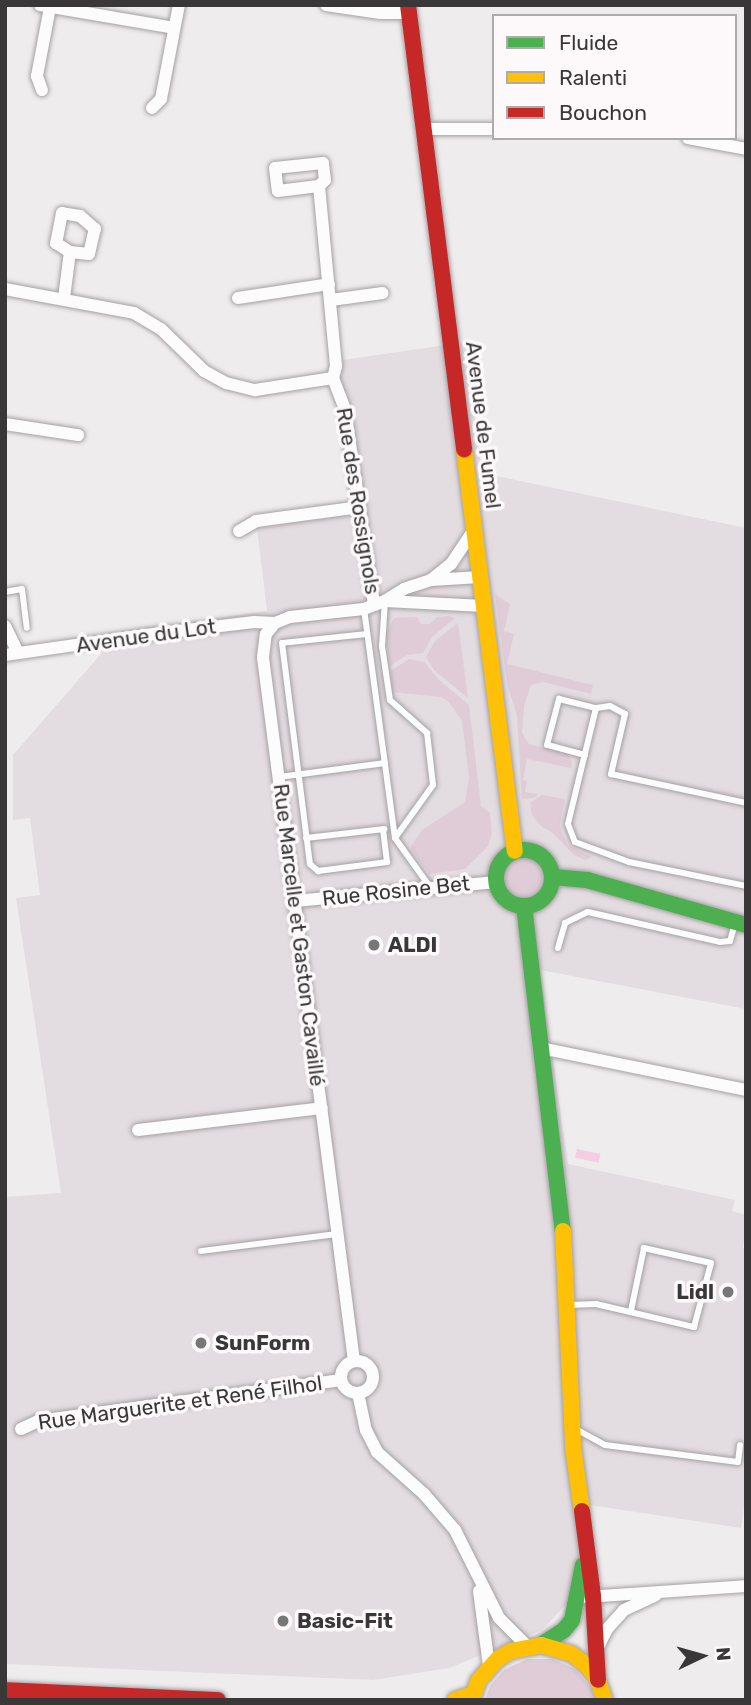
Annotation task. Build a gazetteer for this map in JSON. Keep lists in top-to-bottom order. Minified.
{"streets":{"main road":["Avenue de Fumel"],"street":["Rue des Rossignols","Avenue du Lot","Rue Rosine Bet","Rue Marcelle et Gaston Cavaillé","Rue Marguerite et René Filhol"]},"crossings":[["Avenue de Fumel","Rue Rosine Bet"],["Avenue du Lot","Rue Marcelle et Gaston Cavaillé"],["Rue Rosine Bet","Rue Marcelle et Gaston Cavaillé"],["Rue Marcelle et Gaston Cavaillé","Rue Marguerite et René Filhol"]],"places":["ALDI","Lidl","SunForm","Basic-Fit"],"legend":["Fluide","Ralenti","Bouchon"],"north":"right"}
